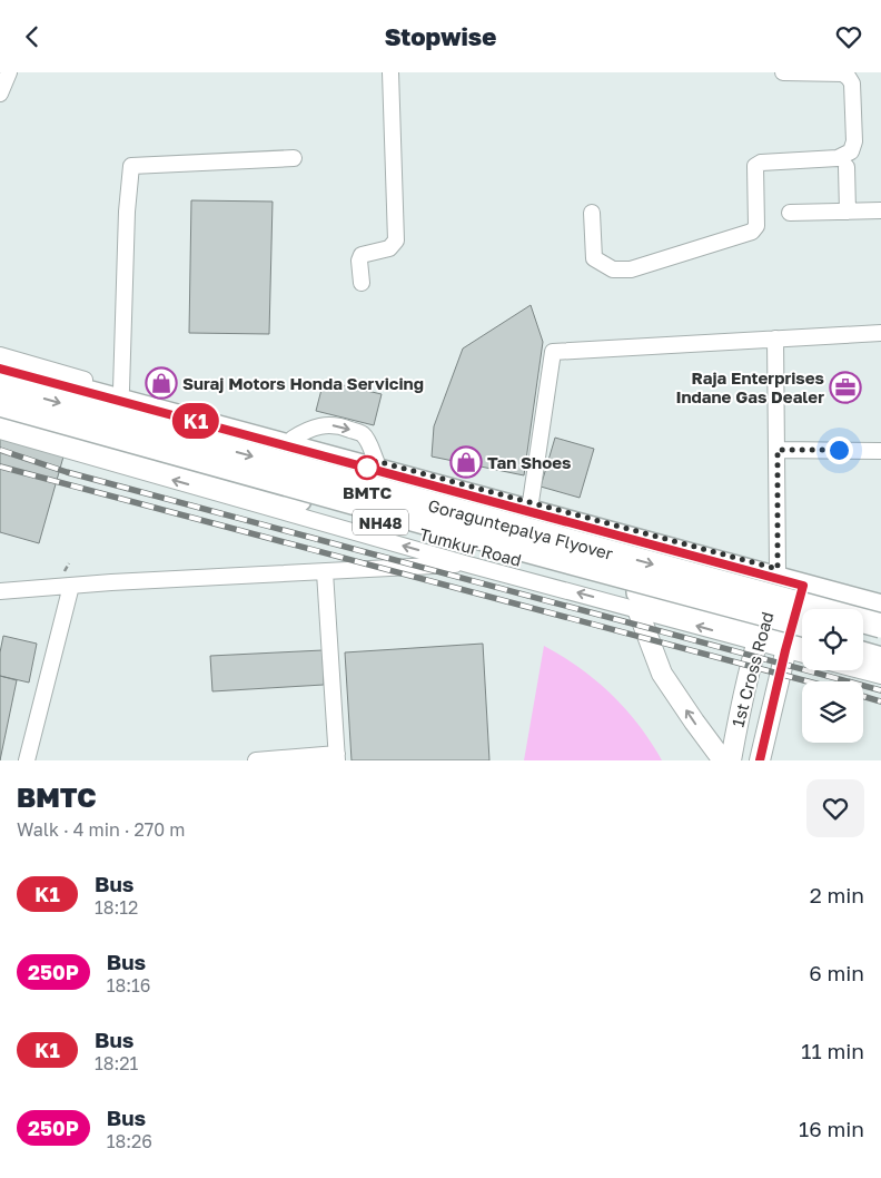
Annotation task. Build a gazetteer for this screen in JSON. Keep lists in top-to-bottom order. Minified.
{"streets":{"highway":["NH48","Goraguntepalya Flyover","Tumkur Road"],"main road":["1st Cross Road"]},"crossings":[["Tumkur Road","1st Cross Road"]],"places":{"shop":["Suraj Motors Honda Servicing","Tan Shoes"],"office":["Raja Enterprises Indane Gas Dealer"],"other":["BMTC"]},"lines":["bus line K1"],"page":{"header":"Stopwise","on_map":"K1","heading":["BMTC","Walk · 4 min · 270 m"],"list":[{"mark":"K1","name":"Bus","note":"18:12","value":"2 min"},{"mark":"250P","name":"Bus","note":"18:16","value":"6 min"},{"mark":"K1","name":"Bus","note":"18:21","value":"11 min"},{"mark":"250P","name":"Bus","note":"18:26","value":"16 min"}]}}
